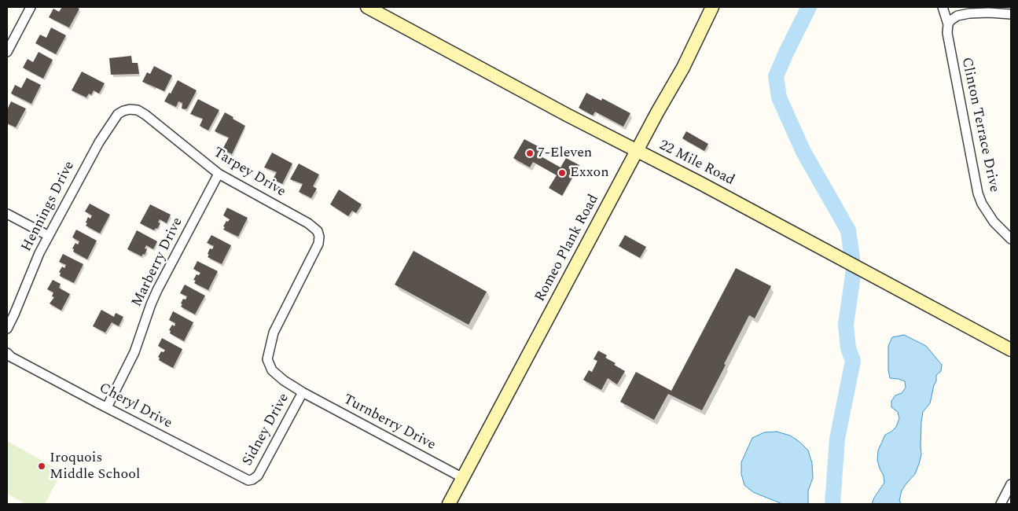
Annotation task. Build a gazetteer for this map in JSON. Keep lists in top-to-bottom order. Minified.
{"streets":{"street":["Clinton Terrace Drive","22 Mile Road","Tarpey Drive","Hennings Drive","Romeo Plank Road","Marberry Drive","Cheryl Drive","Turnberry Drive","Sidney Drive"]},"crossings":[["22 Mile Road","Romeo Plank Road"],["Tarpey Drive","Hennings Drive"],["Tarpey Drive","Marberry Drive"],["Tarpey Drive","Turnberry Drive"],["Romeo Plank Road","Turnberry Drive"],["Marberry Drive","Cheryl Drive"],["Cheryl Drive","Sidney Drive"],["Turnberry Drive","Sidney Drive"]],"places":["7-Eleven","Exxon","Iroquois Middle School"]}
